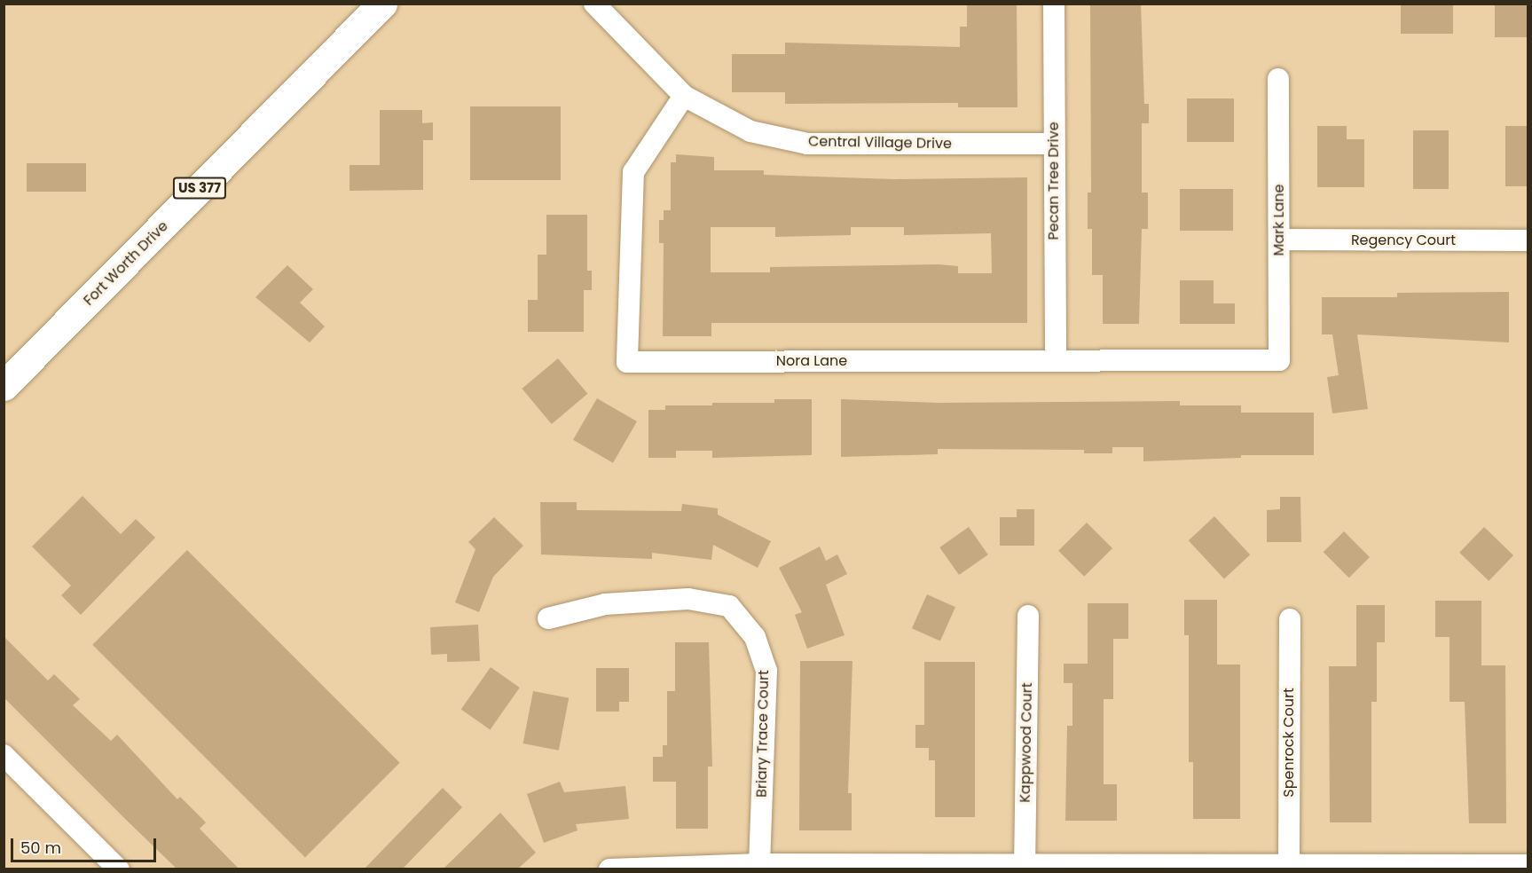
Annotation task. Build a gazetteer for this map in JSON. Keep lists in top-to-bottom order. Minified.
{"streets":{"main road":["US 377","Fort Worth Drive"],"street":["Central Village Drive","Pecan Tree Drive","Mark Lane","Regency Court","Nora Lane","Briary Trace Court","Kappwood Court","Spenrock Court"]},"crossings":[["Central Village Drive","Pecan Tree Drive"],["Central Village Drive","Nora Lane"],["Pecan Tree Drive","Nora Lane"],["Mark Lane","Regency Court"],["Mark Lane","Nora Lane"]],"scale_bar":"50 m"}
